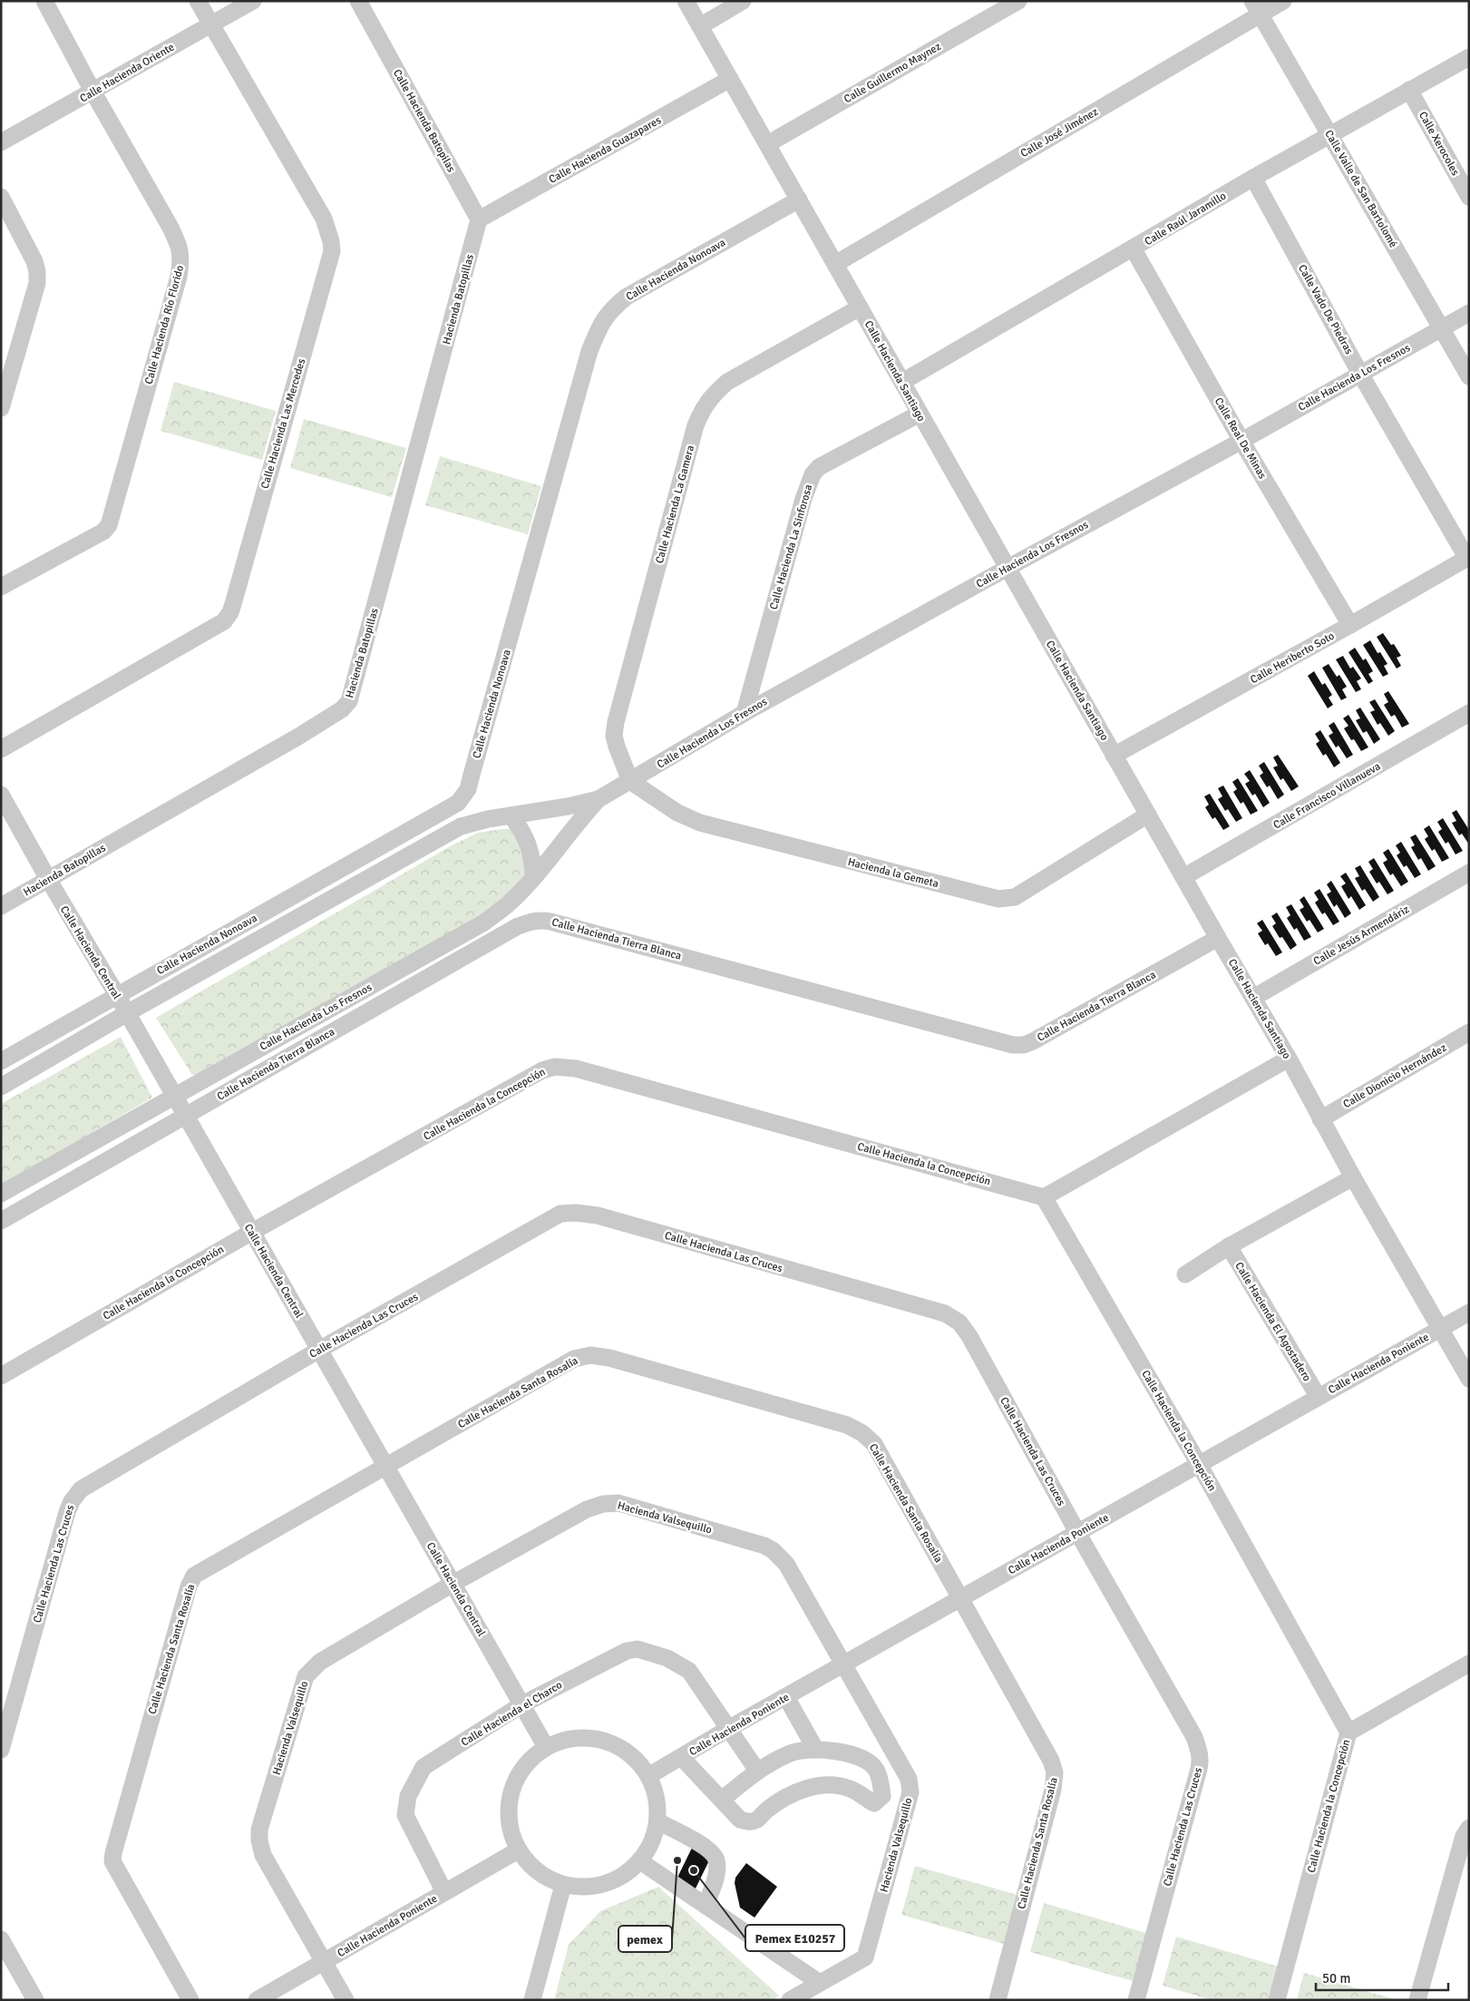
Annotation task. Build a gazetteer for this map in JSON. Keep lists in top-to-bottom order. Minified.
{"streets":{"street":["Calle Hacienda Oriente","Calle Guillermo Maynez","Calle Hacienda Batopilas","Calle José Jiménez","Calle Xerocoles","Calle Hacienda Guazapares","Calle Valle de San Bartolomé","Calle Raúl Jaramillo","Calle Hacienda Nonoava","Hacienda Batopillas","Calle Vado De Piedras","Calle Hacienda Río Florido","Calle Hacienda Santiago","Calle Hacienda Los Fresnos","Calle Hacienda Las Mercedes","Calle Real De Minas","Calle Hacienda La Gamera","Calle Hacienda La Sinforosa","Calle Heriberto Soto","Calle Francisco Villanueva","Hacienda la Gemeta","Calle Jesús Armendáriz","Calle Hacienda Tierra Blanca","Calle Hacienda Central","Calle Dionicio Hernández","Calle Hacienda la Concepción","Calle Hacienda Las Cruces","Calle Hacienda El Agostadero","Calle Hacienda Poniente","Calle Hacienda Santa Rosalía","Hacienda Valsequillo","Calle Hacienda el Charco"]},"crossings":[["Calle Hacienda Oriente","Calle Hacienda Río Florido"],["Calle Hacienda Oriente","Calle Hacienda Las Mercedes"],["Calle Guillermo Maynez","Calle Hacienda Santiago"],["Calle Hacienda Batopilas","Calle Hacienda Guazapares"],["Calle Hacienda Batopilas","Hacienda Batopillas"],["Calle José Jiménez","Calle Valle de San Bartolomé"],["Calle José Jiménez","Calle Hacienda Santiago"],["Calle Xerocoles","Calle Raúl Jaramillo"],["Calle Hacienda Guazapares","Hacienda Batopillas"],["Calle Hacienda Guazapares","Calle Hacienda Santiago"],["Calle Valle de San Bartolomé","Calle Raúl Jaramillo"],["Calle Valle de San Bartolomé","Calle Hacienda Los Fresnos"],["Calle Raúl Jaramillo","Calle Vado De Piedras"],["Calle Raúl Jaramillo","Calle Hacienda Santiago"],["Calle Raúl Jaramillo","Calle Real De Minas"],["Calle Hacienda Nonoava","Calle Hacienda Santiago"],["Calle Hacienda Nonoava","Calle Hacienda Central"],["Hacienda Batopillas","Calle Hacienda Central"],["Calle Vado De Piedras","Calle Hacienda Los Fresnos"],["Calle Vado De Piedras","Calle Heriberto Soto"],["Calle Hacienda Santiago","Calle Hacienda Los Fresnos"],["Calle Hacienda Santiago","Calle Hacienda La Gamera"],["Calle Hacienda Santiago","Calle Hacienda La Sinforosa"],["Calle Hacienda Santiago","Calle Heriberto Soto"],["Calle Hacienda Santiago","Calle Francisco Villanueva"],["Calle Hacienda Santiago","Hacienda la Gemeta"],["Calle Hacienda Santiago","Calle Jesús Armendáriz"],["Calle Hacienda Santiago","Calle Hacienda Tierra Blanca"],["Calle Hacienda Santiago","Calle Dionicio Hernández"],["Calle Hacienda Santiago","Calle Hacienda Poniente"],["Calle Hacienda Los Fresnos","Calle Real De Minas"],["Calle Hacienda Los Fresnos","Calle Hacienda La Gamera"],["Calle Hacienda Los Fresnos","Calle Hacienda La Sinforosa"],["Calle Hacienda Los Fresnos","Hacienda la Gemeta"],["Calle Hacienda Los Fresnos","Calle Hacienda Central"],["Calle Real De Minas","Calle Heriberto Soto"],["Calle Hacienda La Gamera","Hacienda la Gemeta"],["Calle Hacienda Tierra Blanca","Calle Hacienda Central"],["Calle Hacienda Central","Calle Hacienda la Concepción"],["Calle Hacienda Central","Calle Hacienda Las Cruces"],["Calle Hacienda Central","Calle Hacienda Poniente"],["Calle Hacienda Central","Calle Hacienda Santa Rosalía"],["Calle Hacienda Central","Hacienda Valsequillo"],["Calle Hacienda Central","Calle Hacienda el Charco"],["Calle Hacienda la Concepción","Calle Hacienda Poniente"],["Calle Hacienda Las Cruces","Calle Hacienda Poniente"],["Calle Hacienda El Agostadero","Calle Hacienda Poniente"],["Calle Hacienda Poniente","Calle Hacienda Santa Rosalía"],["Calle Hacienda Poniente","Hacienda Valsequillo"],["Calle Hacienda Poniente","Calle Hacienda el Charco"]],"places":["pemex","Pemex E10257"],"scale_bar":"50 m"}
